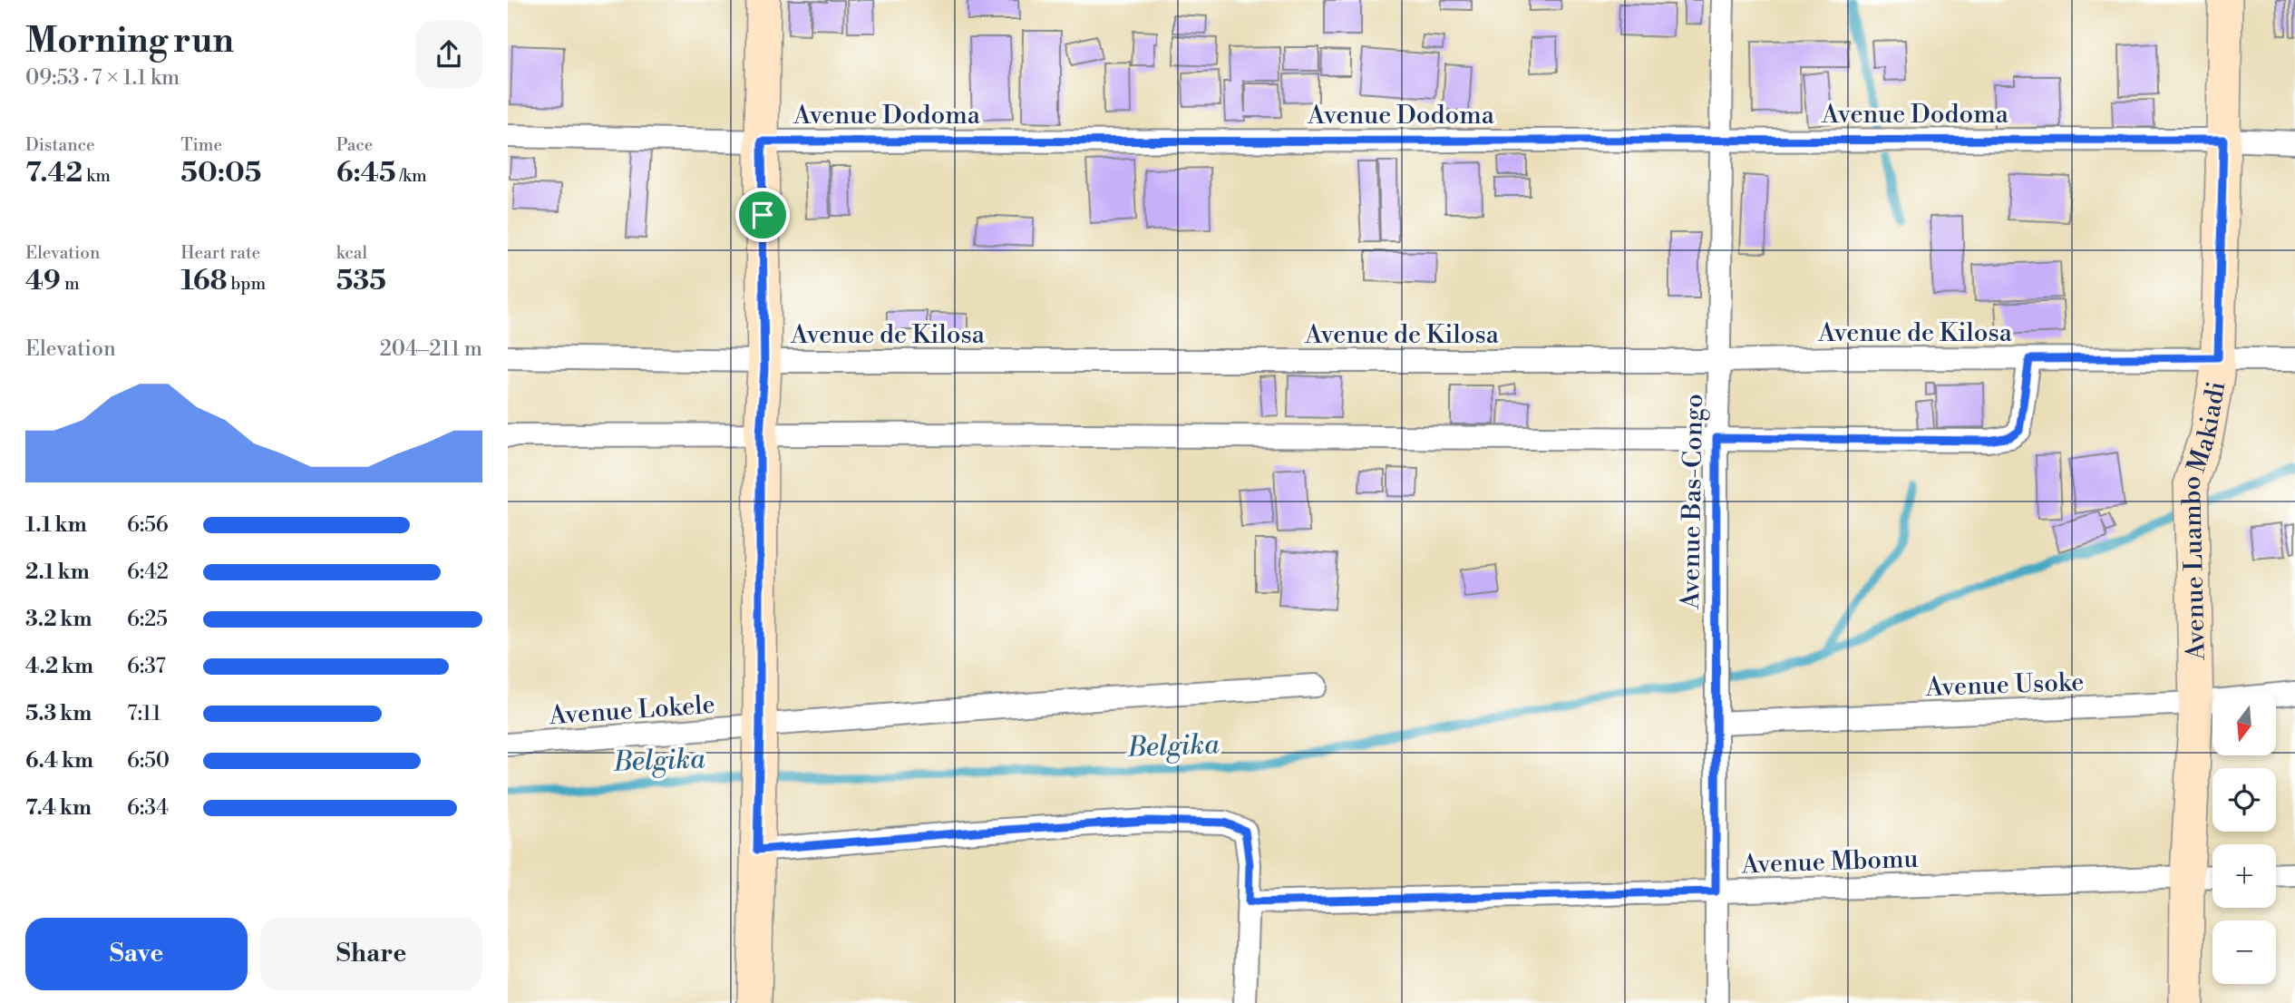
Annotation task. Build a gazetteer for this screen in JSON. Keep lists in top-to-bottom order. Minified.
{"streets":{"main road":["Avenue Luambo Makiadi"],"street":["Avenue Dodoma","Avenue de Kilosa","Avenue Bas-Congo","Avenue Usoke","Avenue Lokele","Avenue Mbomu"]},"crossings":[["Avenue Dodoma","Avenue Bas-Congo"],["Avenue Dodoma","Avenue Luambo Makiadi"],["Avenue de Kilosa","Avenue Bas-Congo"],["Avenue de Kilosa","Avenue Luambo Makiadi"],["Avenue Bas-Congo","Avenue Usoke"],["Avenue Bas-Congo","Avenue Mbomu"],["Avenue Luambo Makiadi","Avenue Usoke"],["Avenue Luambo Makiadi","Avenue Mbomu"]],"water":["Belgika"],"north":"bottom","page":{"heading":["Morning run","09:53 · 7 × 1.1 km"],"stats":[["Distance","7.42 km"],["Time","50:05"],["Pace","6:45 /km"],["Elevation","49 m"],["Heart rate","168 bpm"],["kcal","535"]],"chart":["Elevation","204–211 m"],"list":[{"name":"1.1 km","note":"6:56"},{"name":"2.1 km","note":"6:42"},{"name":"3.2 km","note":"6:25"},{"name":"4.2 km","note":"6:37"},{"name":"5.3 km","note":"7:11"},{"name":"6.4 km","note":"6:50"},{"name":"7.4 km","note":"6:34"}],"map_buttons":["+","−"],"buttons":["Save","Share"]}}
